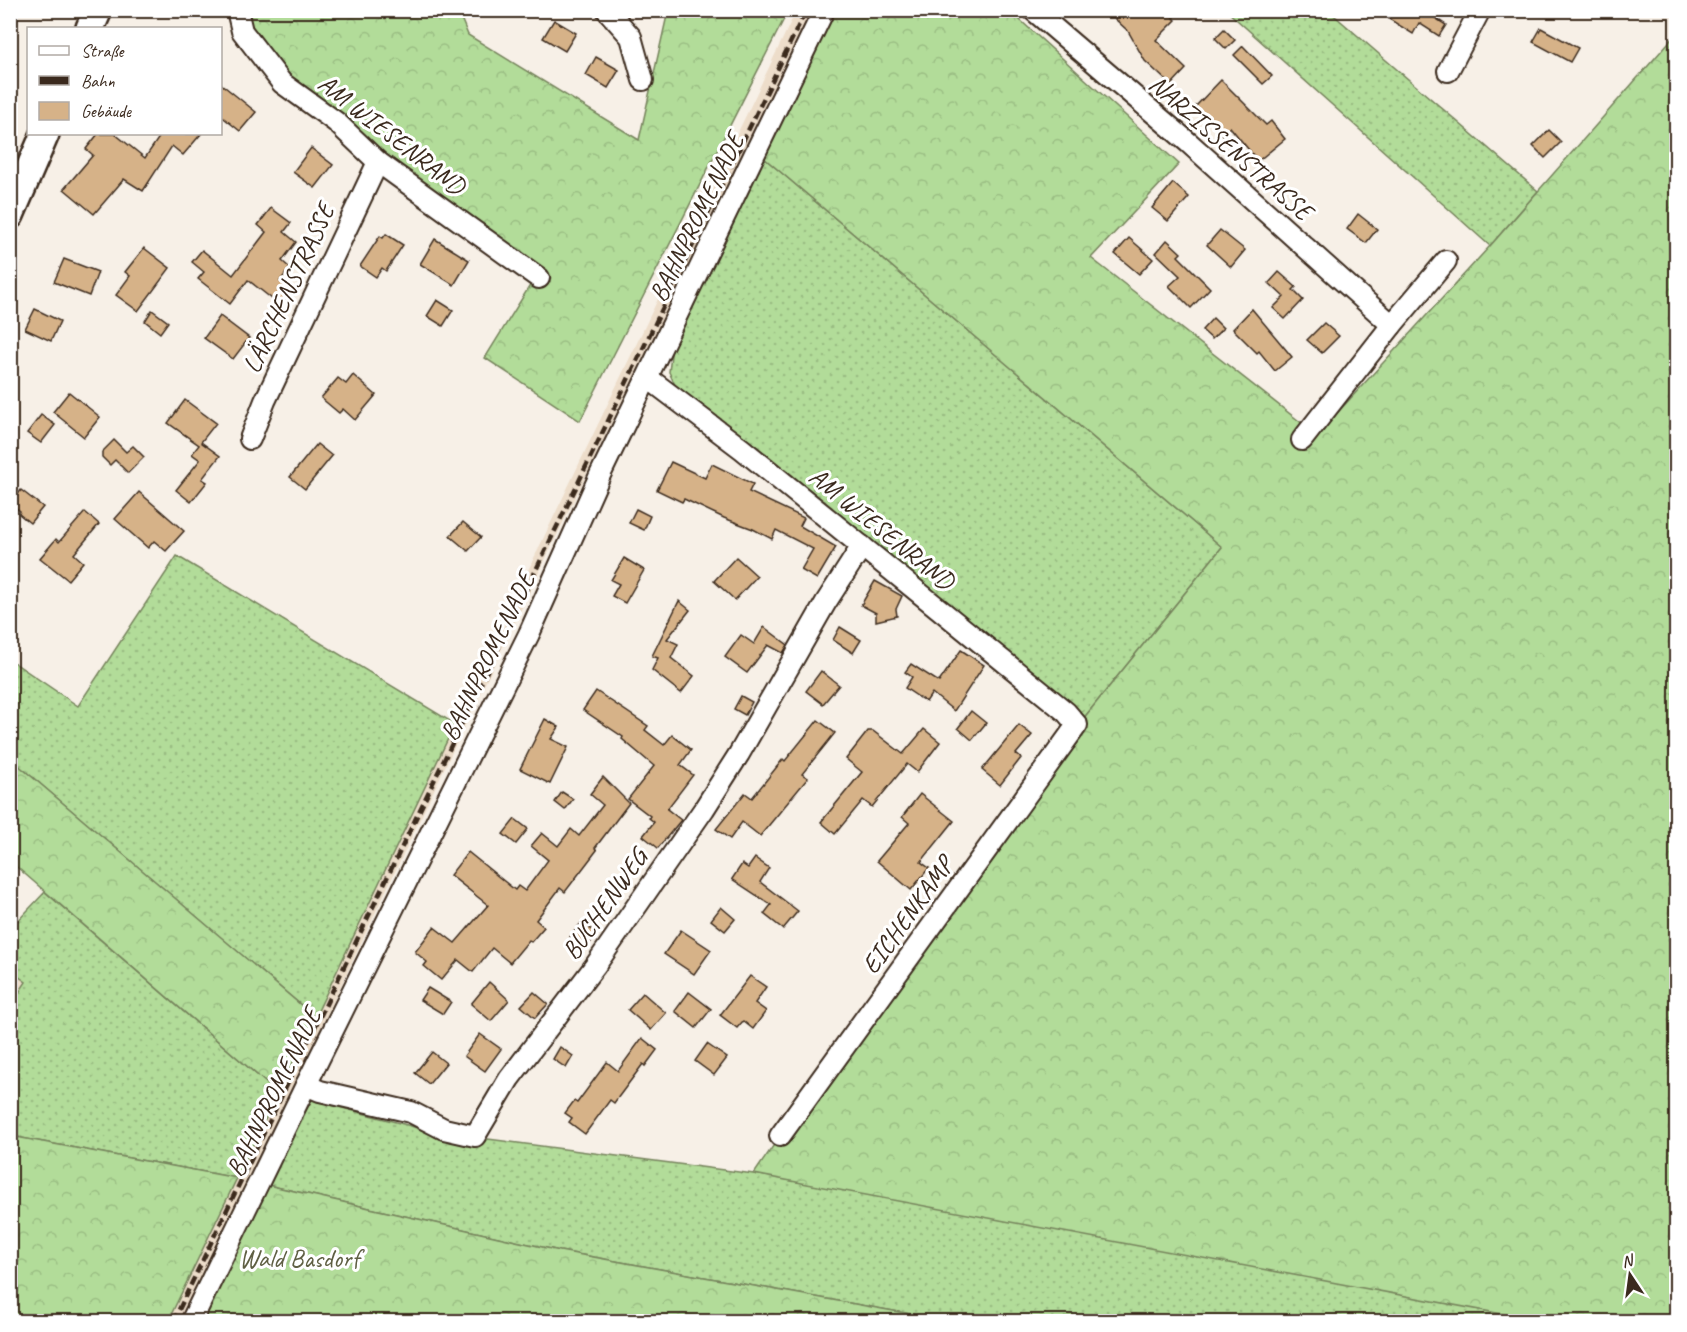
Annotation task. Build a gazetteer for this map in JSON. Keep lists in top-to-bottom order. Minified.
{"streets":{"street":["AM WIESENRAND","NARZISSENSTRASSE","BAHNPROMENADE","LÄRCHENSTRASSE","BUCHENWEG","EICHENKAMP"]},"crossings":[["AM WIESENRAND","BAHNPROMENADE"],["AM WIESENRAND","LÄRCHENSTRASSE"],["AM WIESENRAND","BUCHENWEG"],["AM WIESENRAND","EICHENKAMP"],["BAHNPROMENADE","BUCHENWEG"]],"parks":["Wald Basdorf"],"legend":["Straße","Bahn","Gebäude"],"north":"top"}
